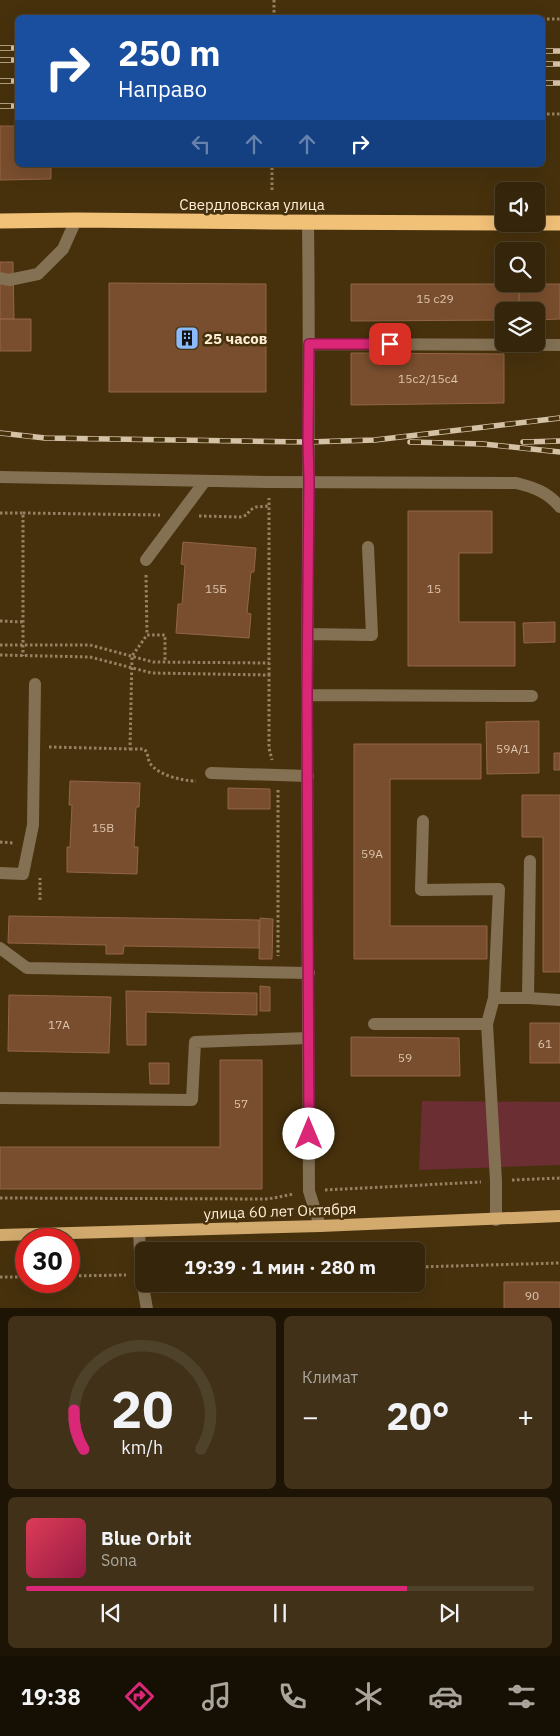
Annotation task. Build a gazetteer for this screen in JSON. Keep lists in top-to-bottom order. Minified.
{"streets":{"highway":["Свердловская улица"],"main road":["улица 60 лет Октября"]},"places":{"building":["25 часов"]},"house_numbers":["15 с29","15с2/15с4","15Б","15","59А/1","15В","59А","17А","61","59","57","90"],"page":{"turn":["250 m","Направо"],"limit":"30","trip":"19:39 · 1 мин · 280 m","tile":"Климат","heat":["−","20°","+"],"song":["Blue Orbit","Sona"],"tabs":"19:38","gauge":["20","km/h"]}}
